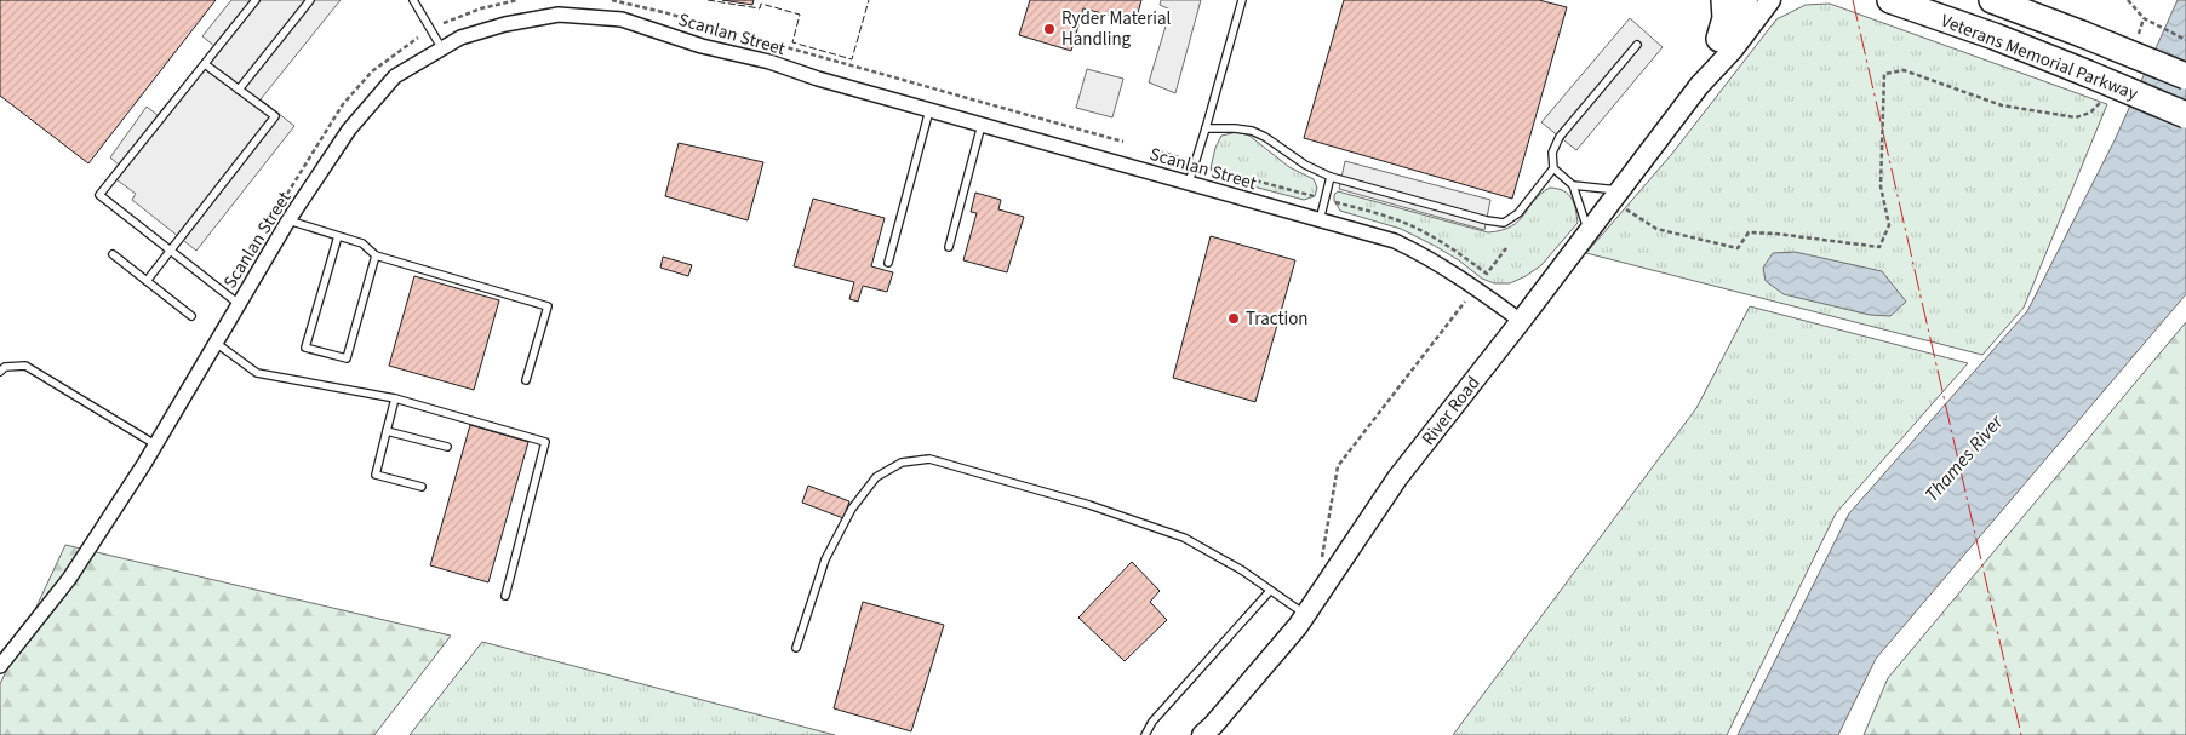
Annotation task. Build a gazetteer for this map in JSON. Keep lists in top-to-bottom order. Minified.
{"streets":{"highway":["Veterans Memorial Parkway"],"street":["Scanlan Street","River Road"]},"crossings":[["Scanlan Street","River Road"]],"water":["Thames River"],"places":["Ryder Material Handling","Traction"]}
